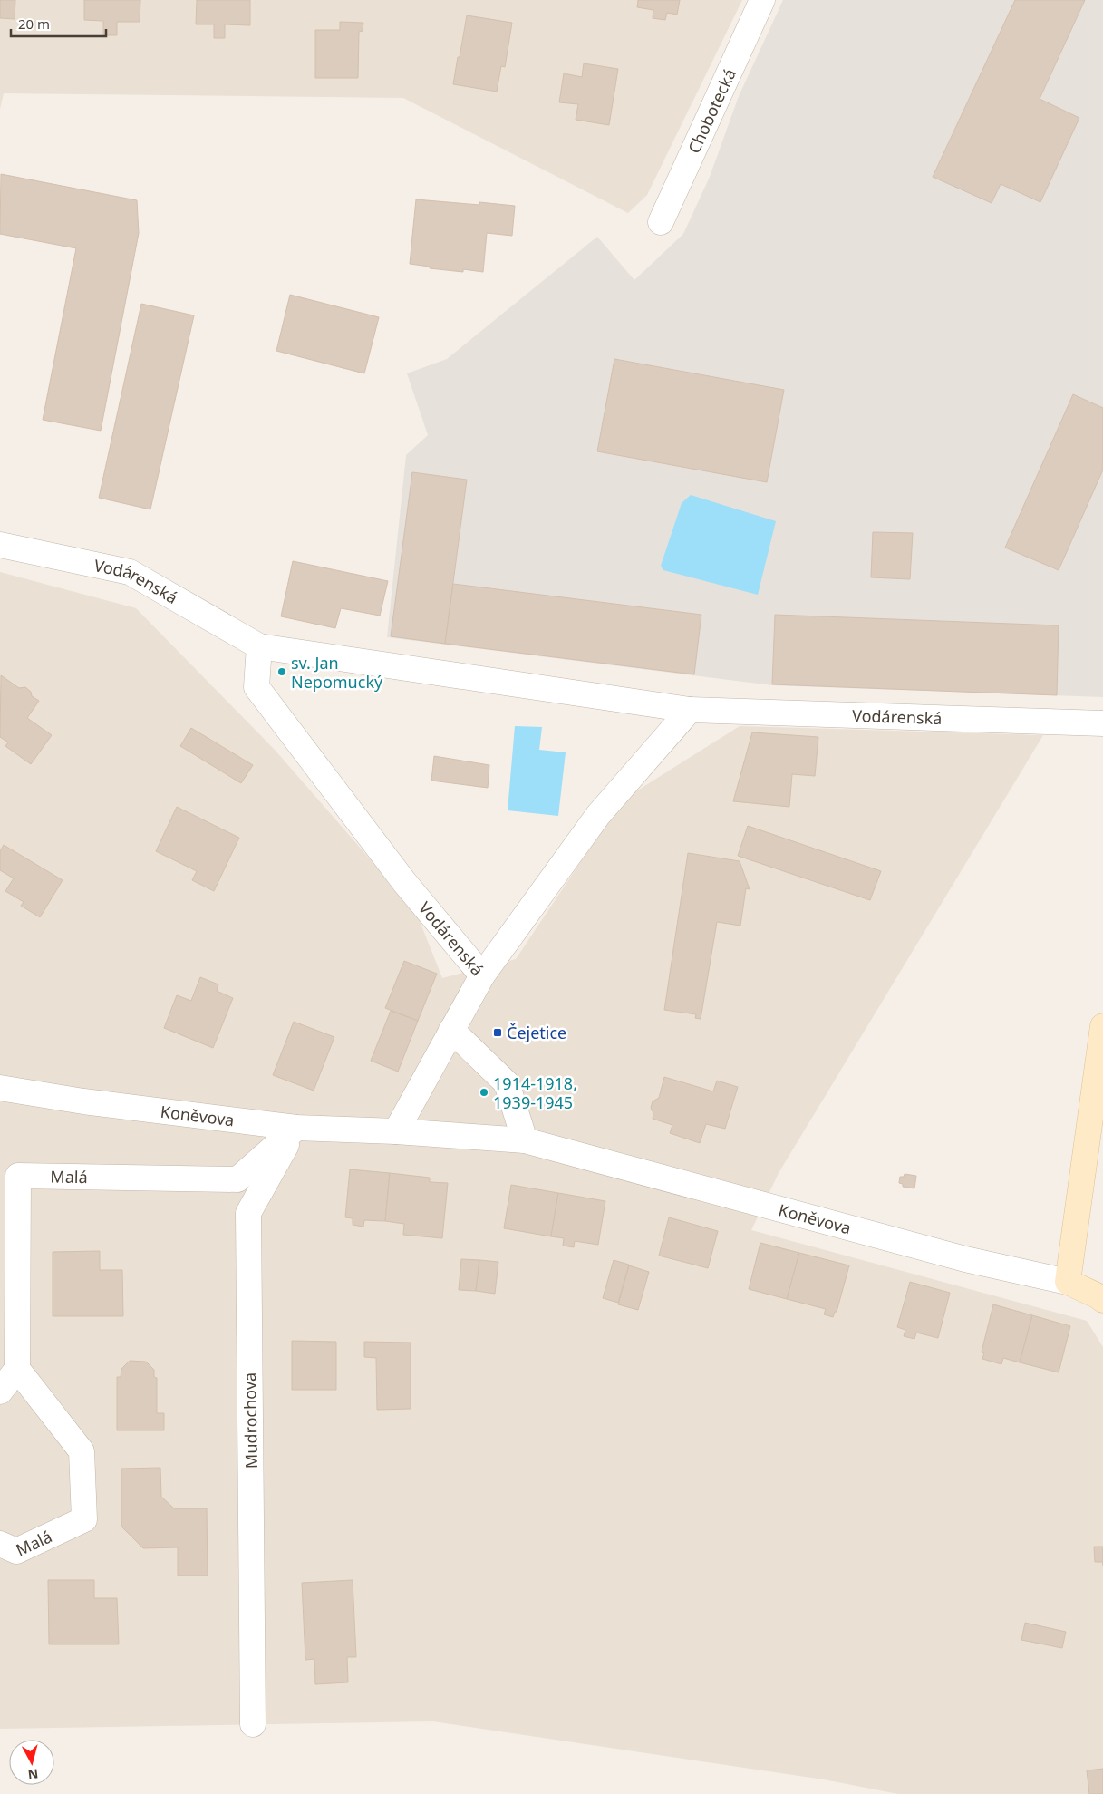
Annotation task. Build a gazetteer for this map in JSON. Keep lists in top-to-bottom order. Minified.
{"streets":{"street":["Chobotecká","Vodárenská","Koněvova","Malá","Mudrochova"]},"crossings":[["Koněvova","Malá"],["Koněvova","Mudrochova"],["Malá","Mudrochova"]],"places":{"other":["sv. Jan Nepomucký","1914-1918, 1939-1945"],"transit":["Čejetice"]},"scale_bar":"20 m","north":"bottom"}
